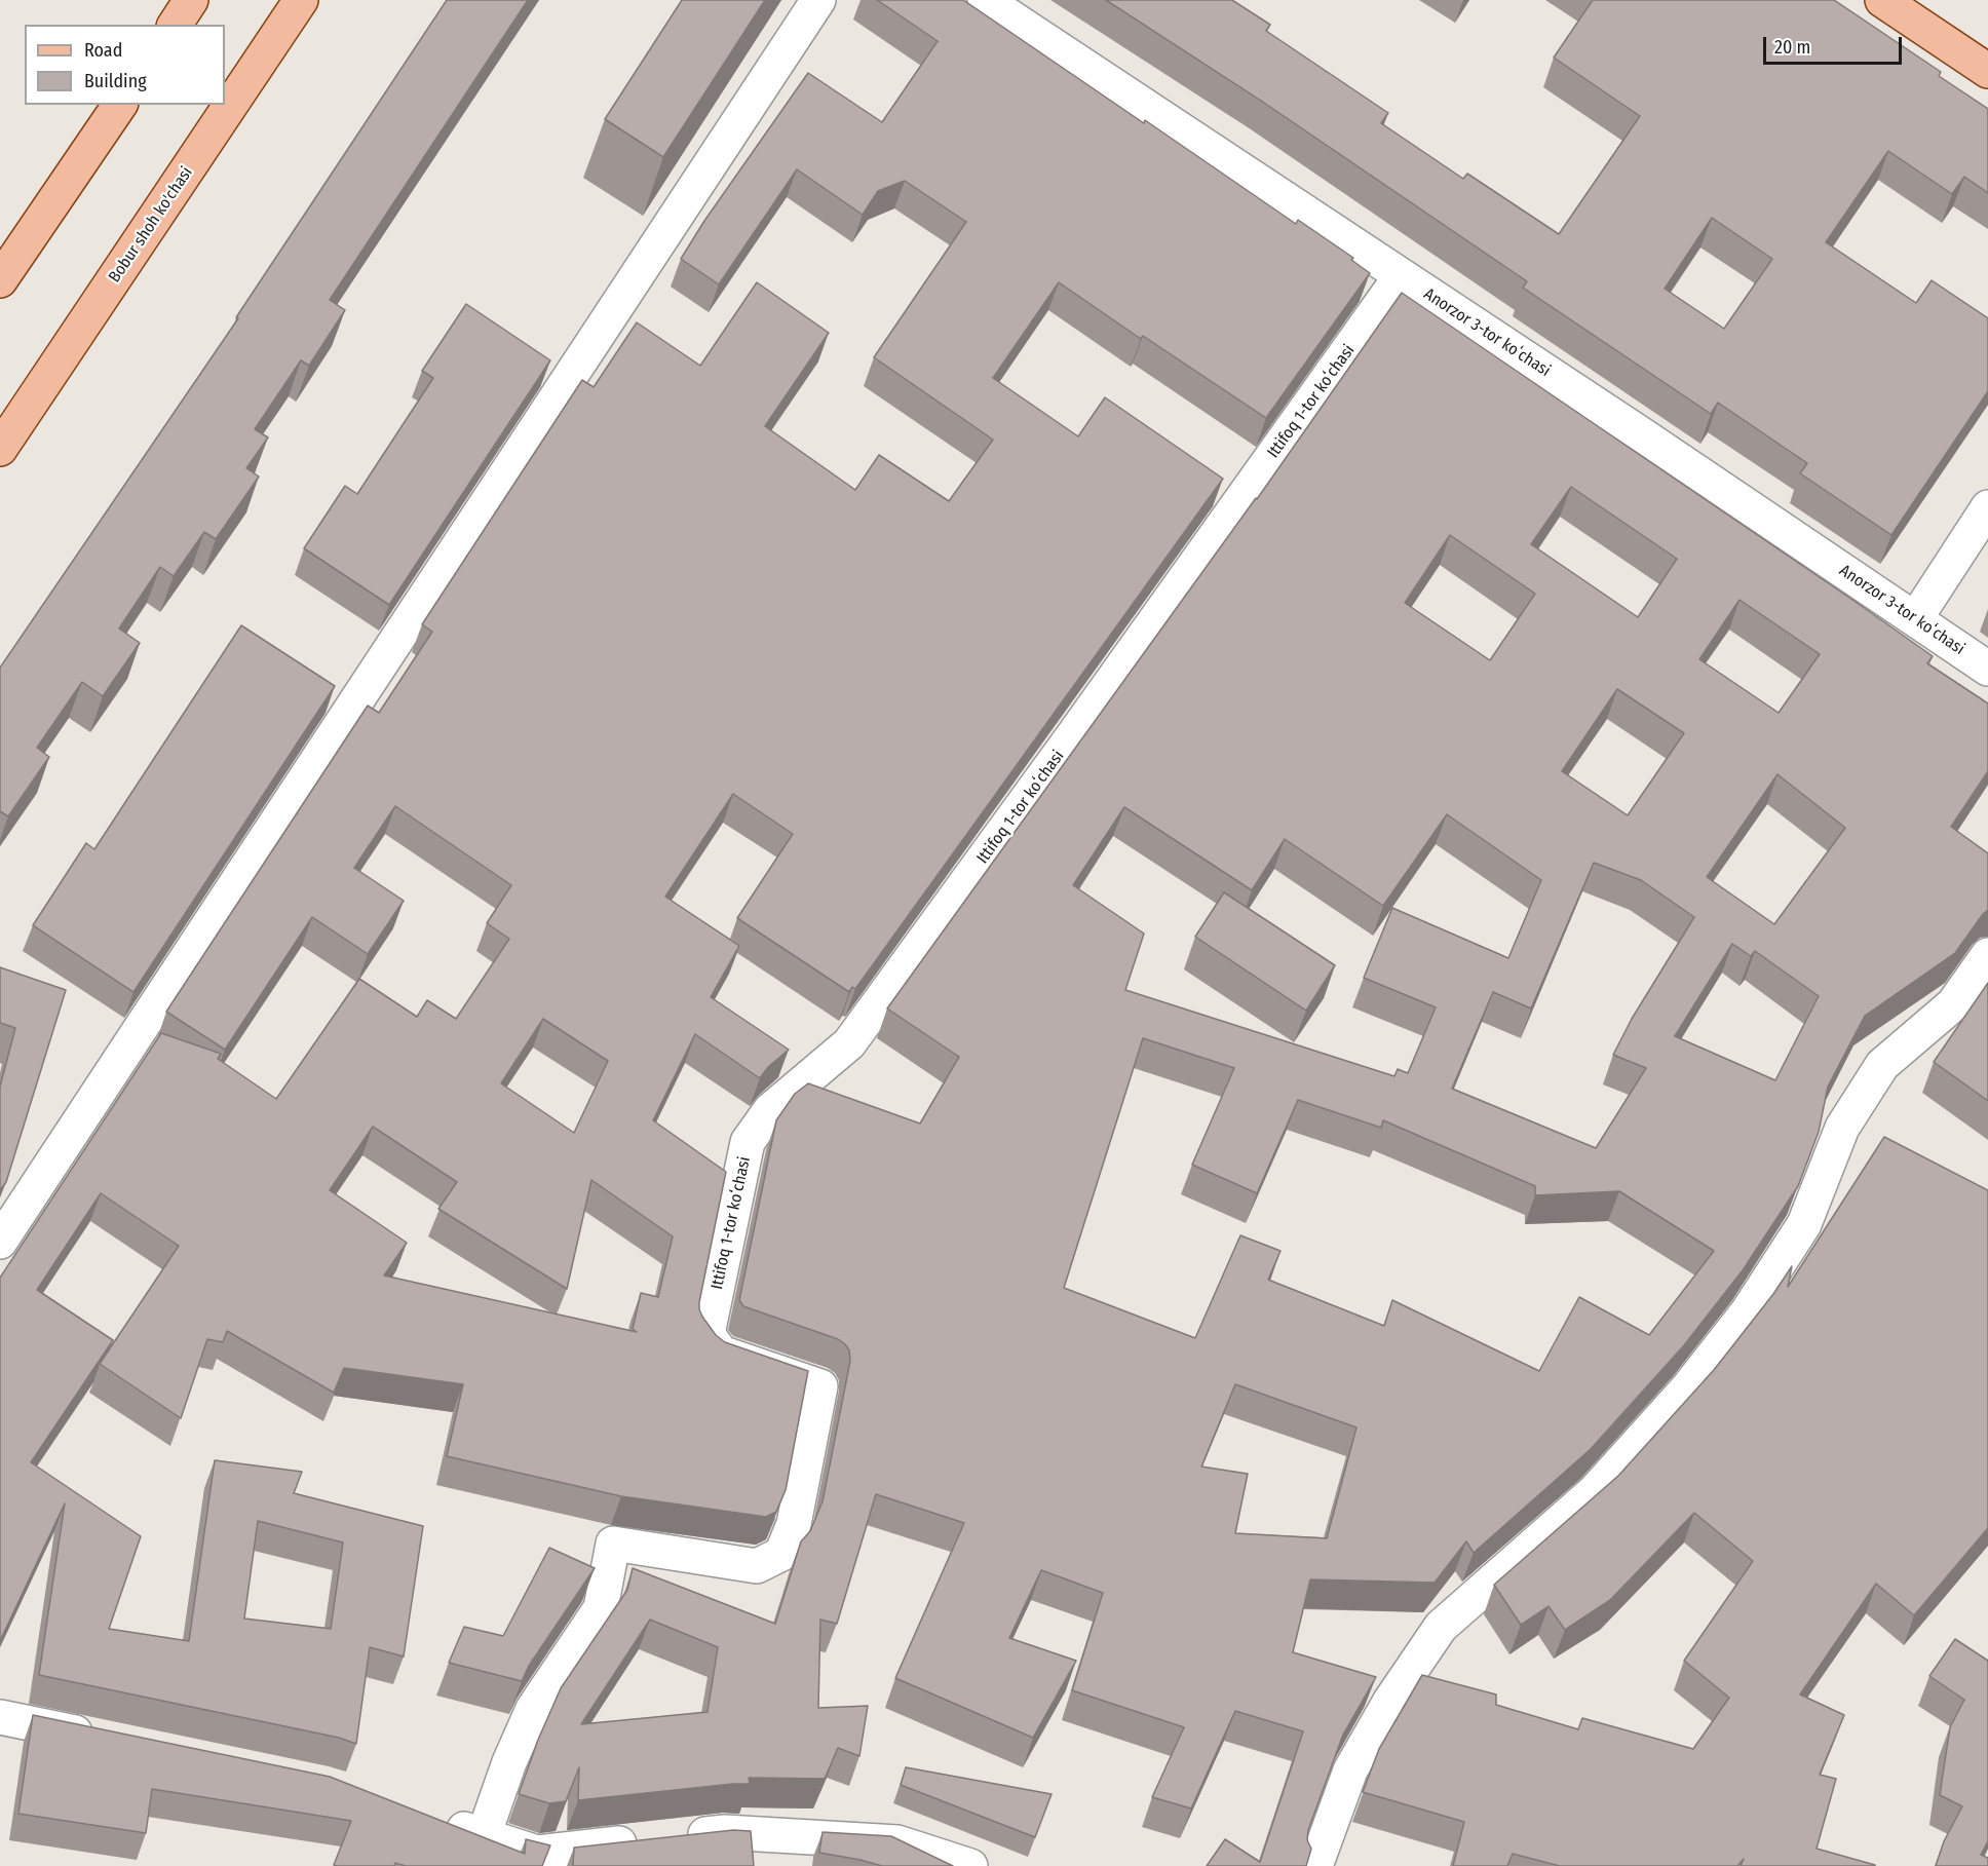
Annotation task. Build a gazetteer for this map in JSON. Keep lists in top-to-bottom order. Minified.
{"streets":{"main road":["Bobur shoh ko'chasi"],"street":["Anorzor 3-tor koʻchasi","Ittifoq 1-tor koʻchasi"]},"crossings":[["Anorzor 3-tor koʻchasi","Ittifoq 1-tor koʻchasi"]],"legend":["Road","Building"],"scale_bar":"20 m"}
